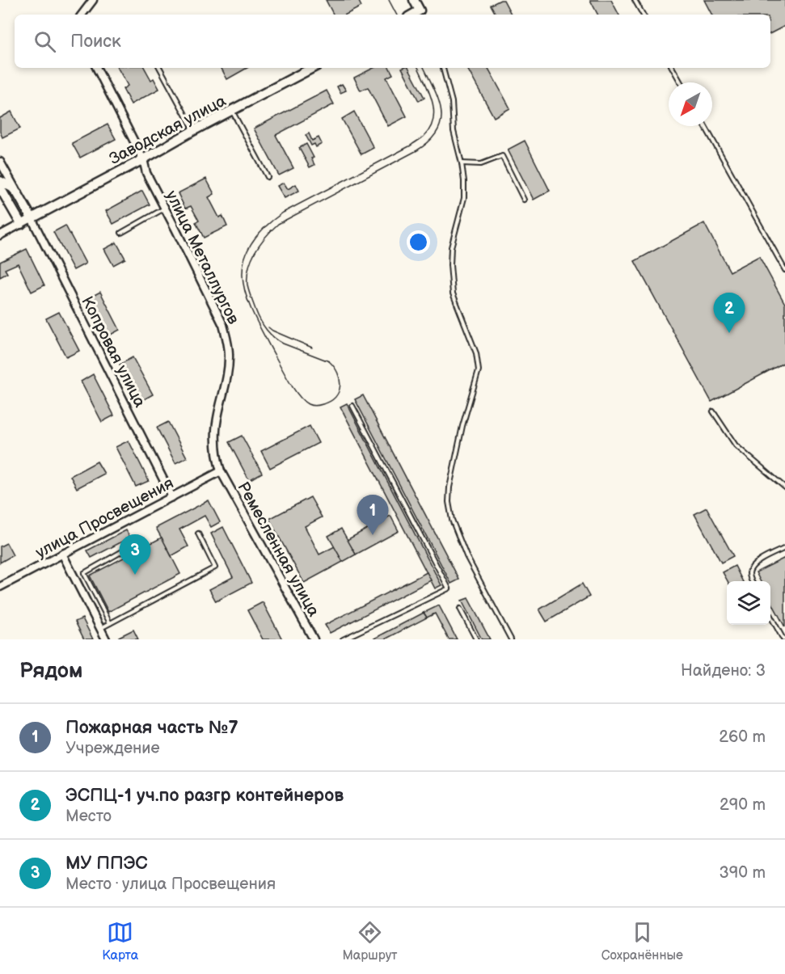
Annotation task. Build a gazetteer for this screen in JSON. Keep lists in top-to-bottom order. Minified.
{"streets":{"street":["Заводская улица","улица Металлургов","Копровая улица","улица Просвещения","Ремесленная улица"]},"crossings":[["Заводская улица","улица Металлургов"],["Заводская улица","Копровая улица"],["улица Металлургов","улица Просвещения"],["улица Металлургов","Ремесленная улица"],["Копровая улица","улица Просвещения"],["улица Просвещения","Ремесленная улица"]],"north":"bottom left","page":{"search":"Поиск","pins":["2","1","3"],"heading":["Рядом","Найдено: 3"],"list":[{"mark":"1","name":"Пожарная часть №7","note":"Учреждение","value":"260 m"},{"mark":"2","name":"ЭСПЦ-1 уч.по разгр контейнеров","note":"Место","value":"290 m"},{"mark":"3","name":"МУ ППЭС","note":"Место · улица Просвещения","value":"390 m"}],"nav":["Карта","Маршрут","Сохранённые"]}}
